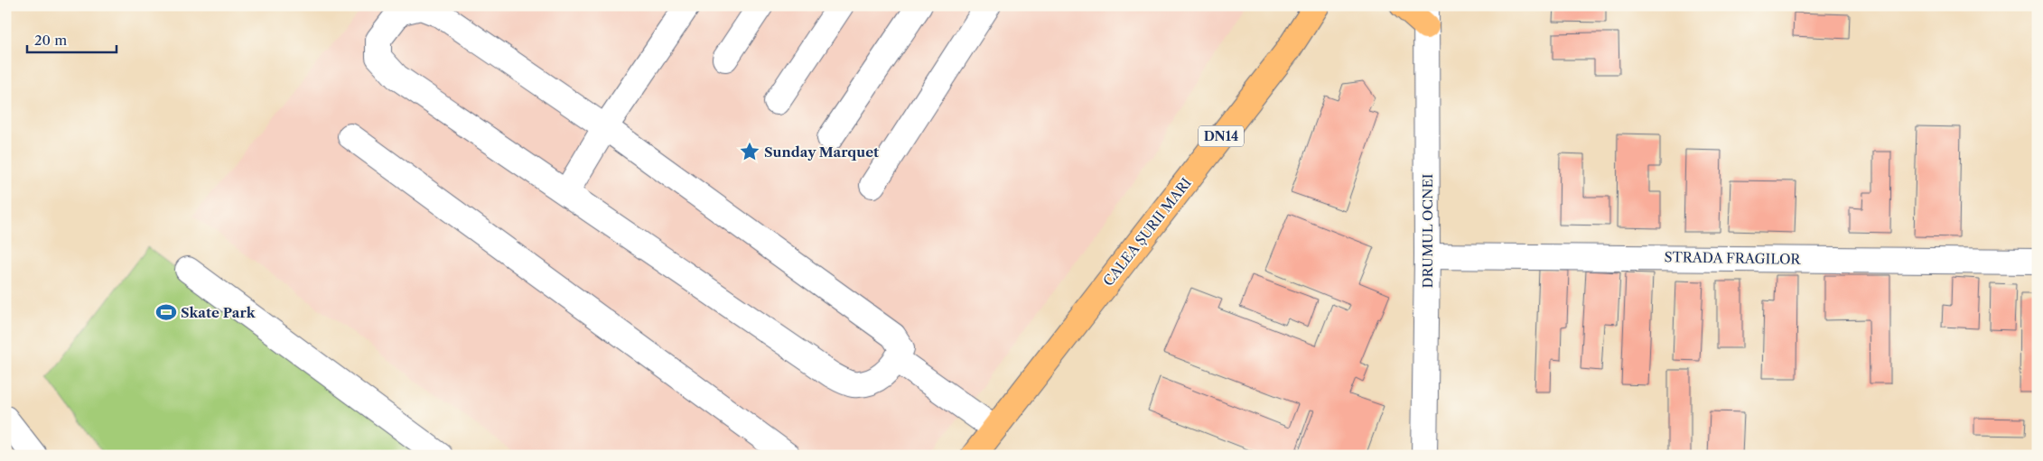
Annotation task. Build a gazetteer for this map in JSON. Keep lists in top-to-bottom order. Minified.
{"streets":{"main road":["DN14","CALEA ȘURII MARI"],"street":["DRUMUL OCNEI","STRADA FRAGILOR"]},"crossings":[["DRUMUL OCNEI","STRADA FRAGILOR"]],"places":{"place":["Sunday Marquet"],"sports":["Skate Park"]},"scale_bar":"20 m"}
